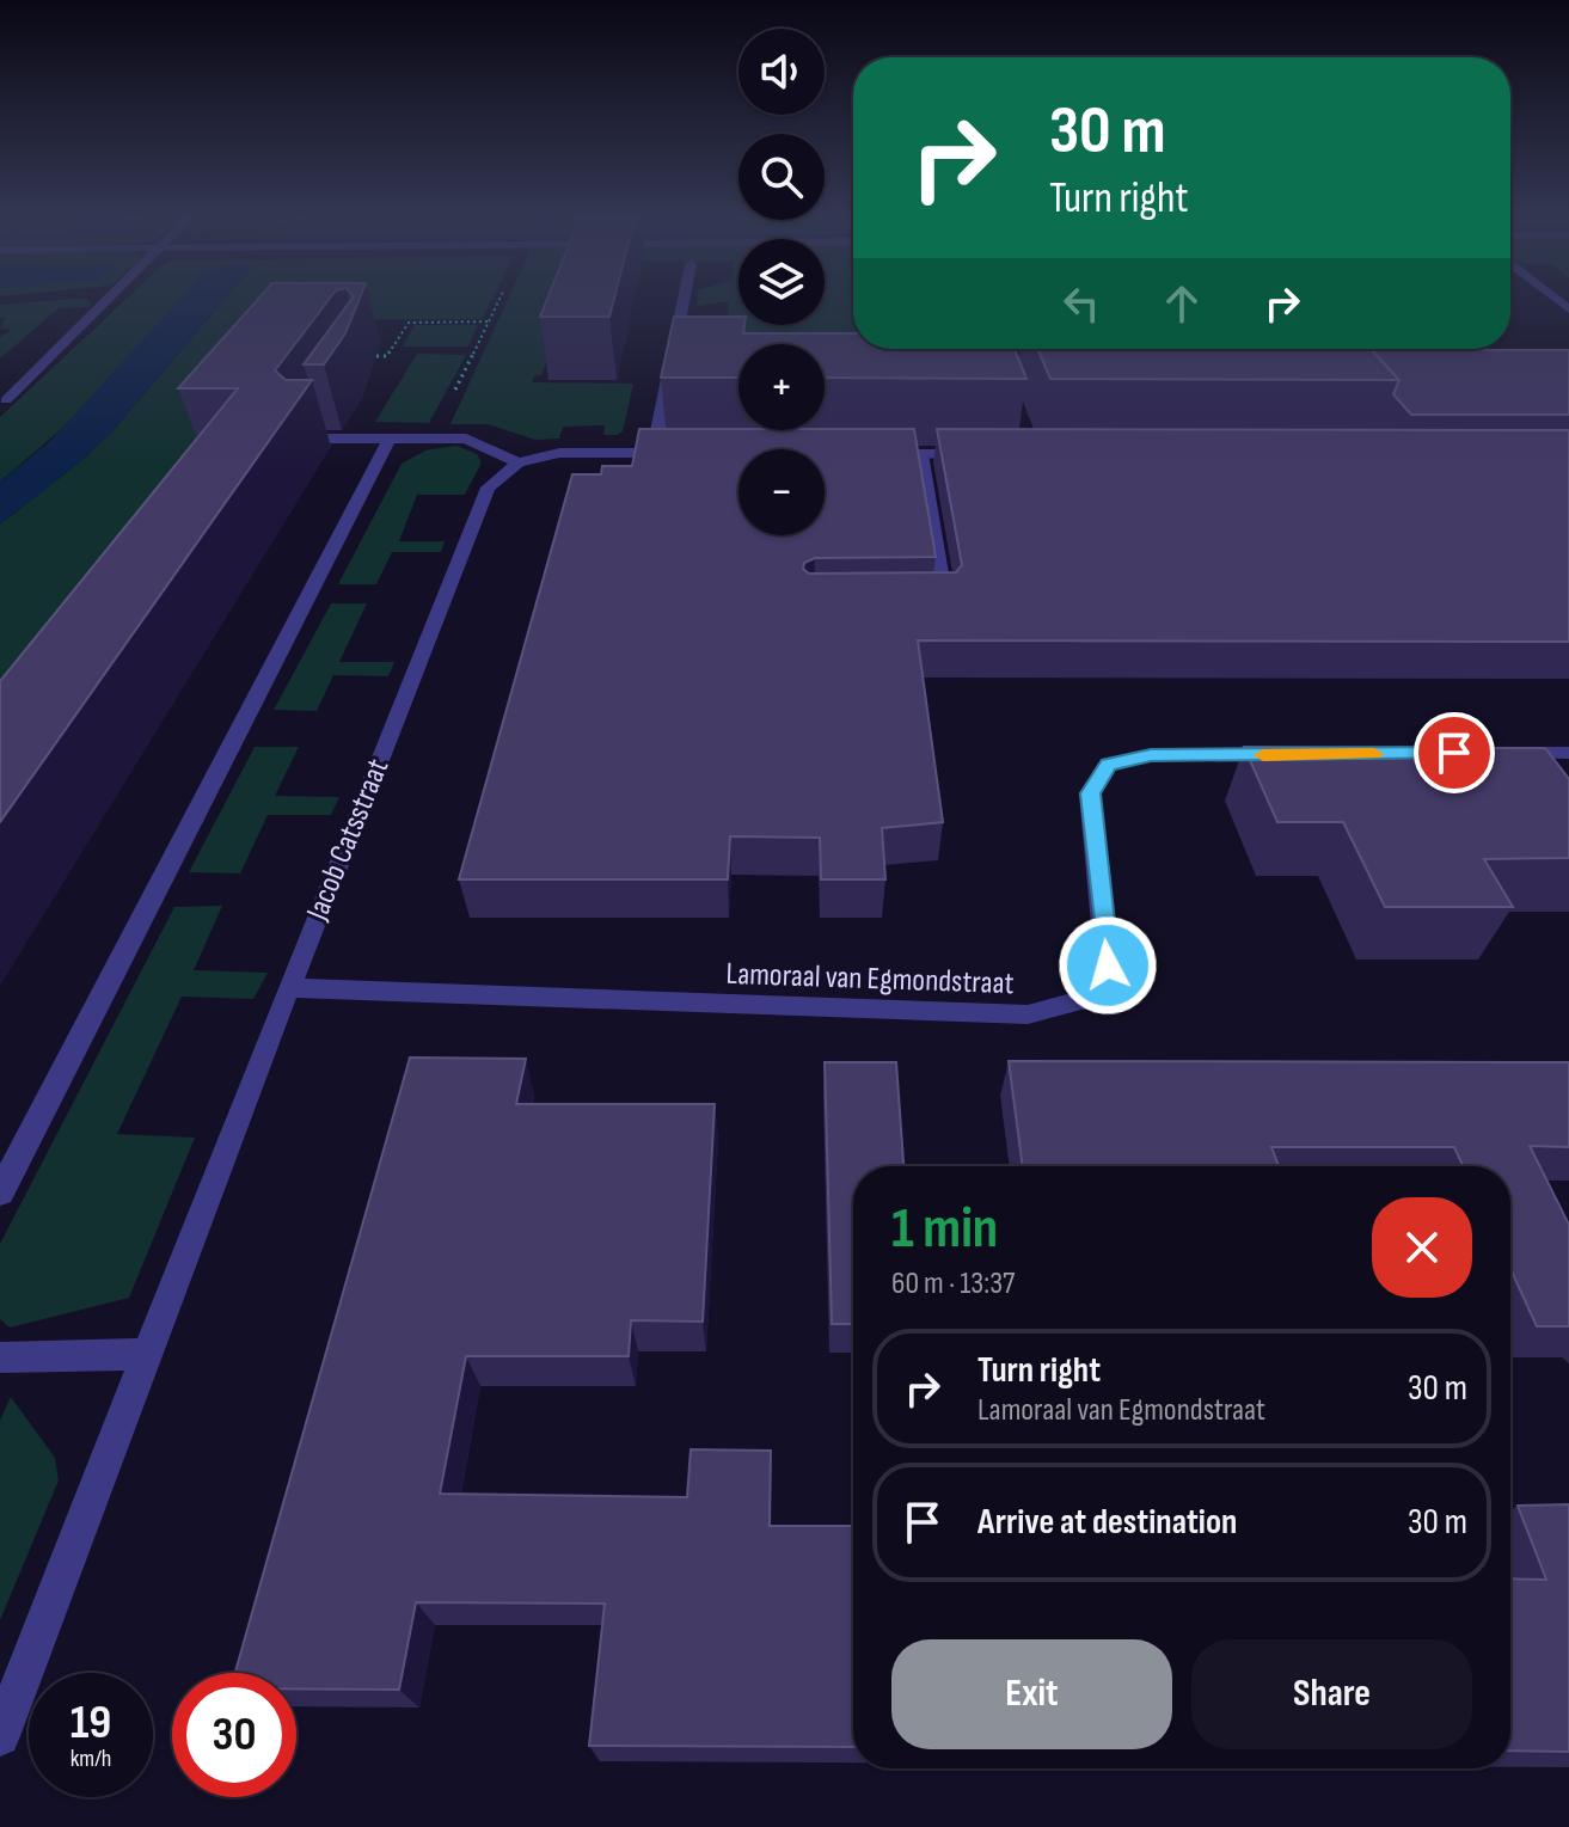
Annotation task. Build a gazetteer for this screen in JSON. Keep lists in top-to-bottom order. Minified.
{"streets":{"street":["Jacob Catsstraat","Lamoraal van Egmondstraat"]},"crossings":[["Jacob Catsstraat","Lamoraal van Egmondstraat"]],"page":{"map_buttons":["+","−"],"turn":["30 m","Turn right"],"heading":["1 min","60 m · 13:37"],"list":[{"name":"Turn right","note":"Lamoraal van Egmondstraat","value":"30 m"},{"name":"Arrive at destination","value":"30 m"}],"buttons":["Exit","Share"],"speed":"19 km/h","limit":"30"}}
